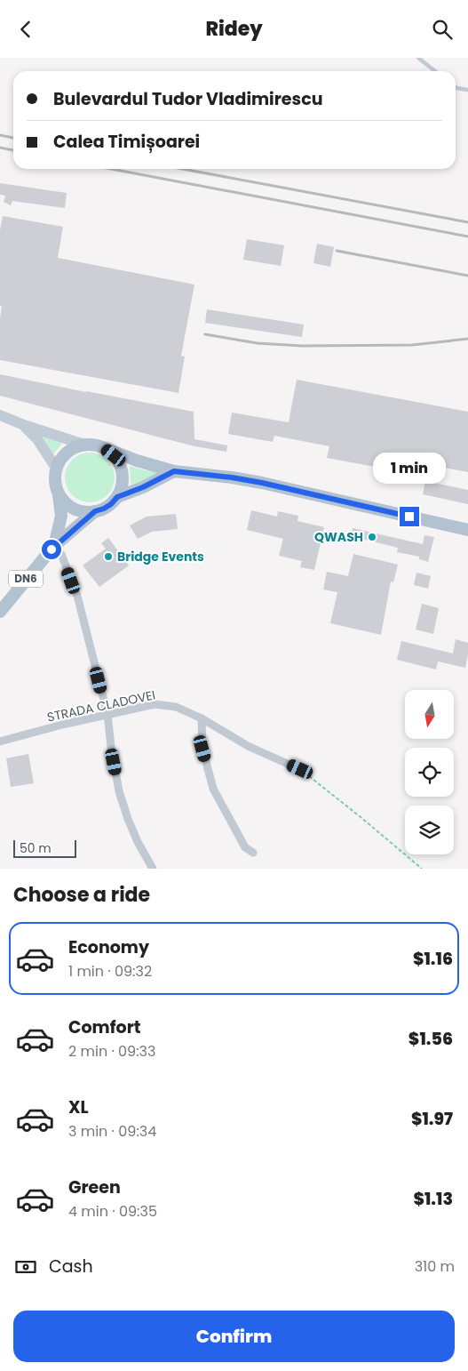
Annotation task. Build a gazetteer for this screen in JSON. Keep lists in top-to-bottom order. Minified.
{"streets":{"main road":["DN6"],"street":["STRADA CLADOVEI"]},"places":["QWASH","Bridge Events"],"scale_bar":"50 m","north":"bottom","page":{"header":"Ridey","banner":["Bulevardul Tudor Vladimirescu","Calea Timișoarei"],"bubble":"1 min","scale":"50 m","heading":"Choose a ride","list":[{"name":"Economy","note":"1 min · 09:32","value":"$1.16"},{"name":"Comfort","note":"2 min · 09:33","value":"$1.56"},{"name":"XL","note":"3 min · 09:34","value":"$1.97"},{"name":"Green","note":"4 min · 09:35","value":"$1.13"}],"pay":["Cash","310 m"],"buttons":"Confirm"}}
